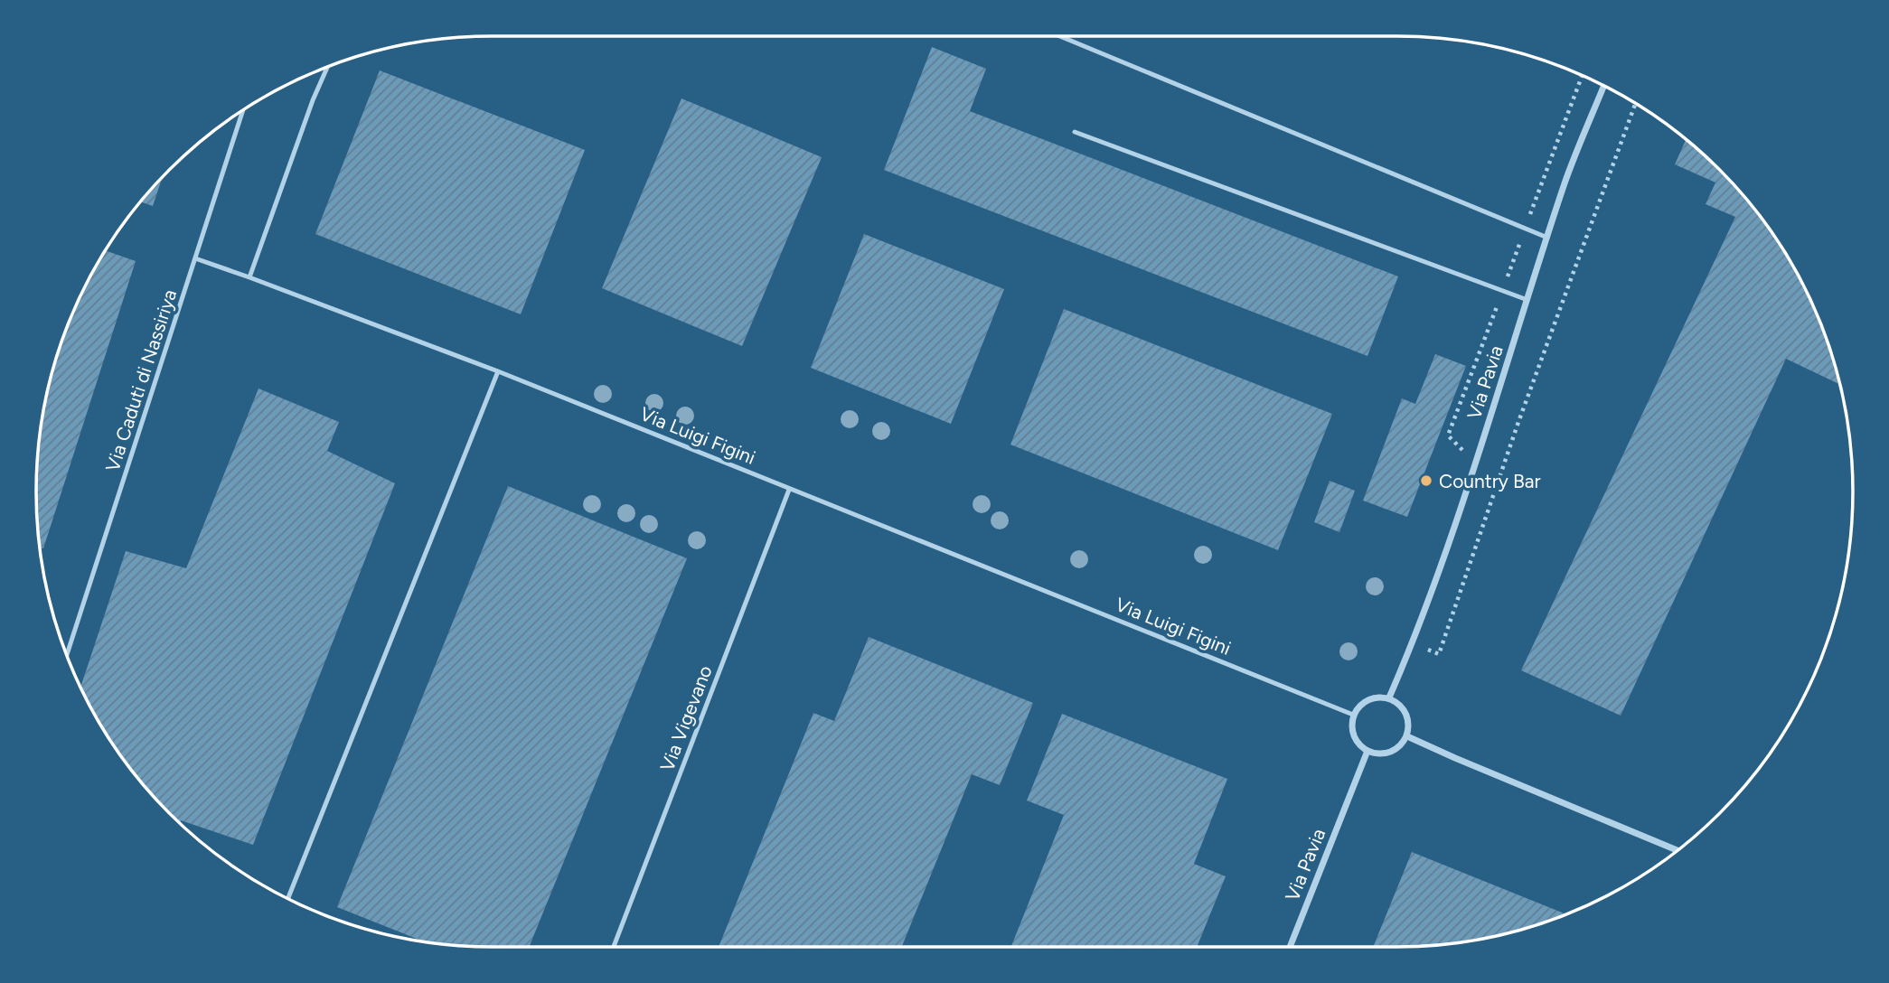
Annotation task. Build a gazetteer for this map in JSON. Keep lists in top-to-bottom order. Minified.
{"streets":{"street":["Via Pavia"],"lane":["Via Caduti di Nassiriya","Via Luigi Figini","Via Vigevano"]},"crossings":[["Via Caduti di Nassiriya","Via Luigi Figini"],["Via Pavia","Via Luigi Figini"],["Via Luigi Figini","Via Vigevano"]],"places":["Country Bar"]}
